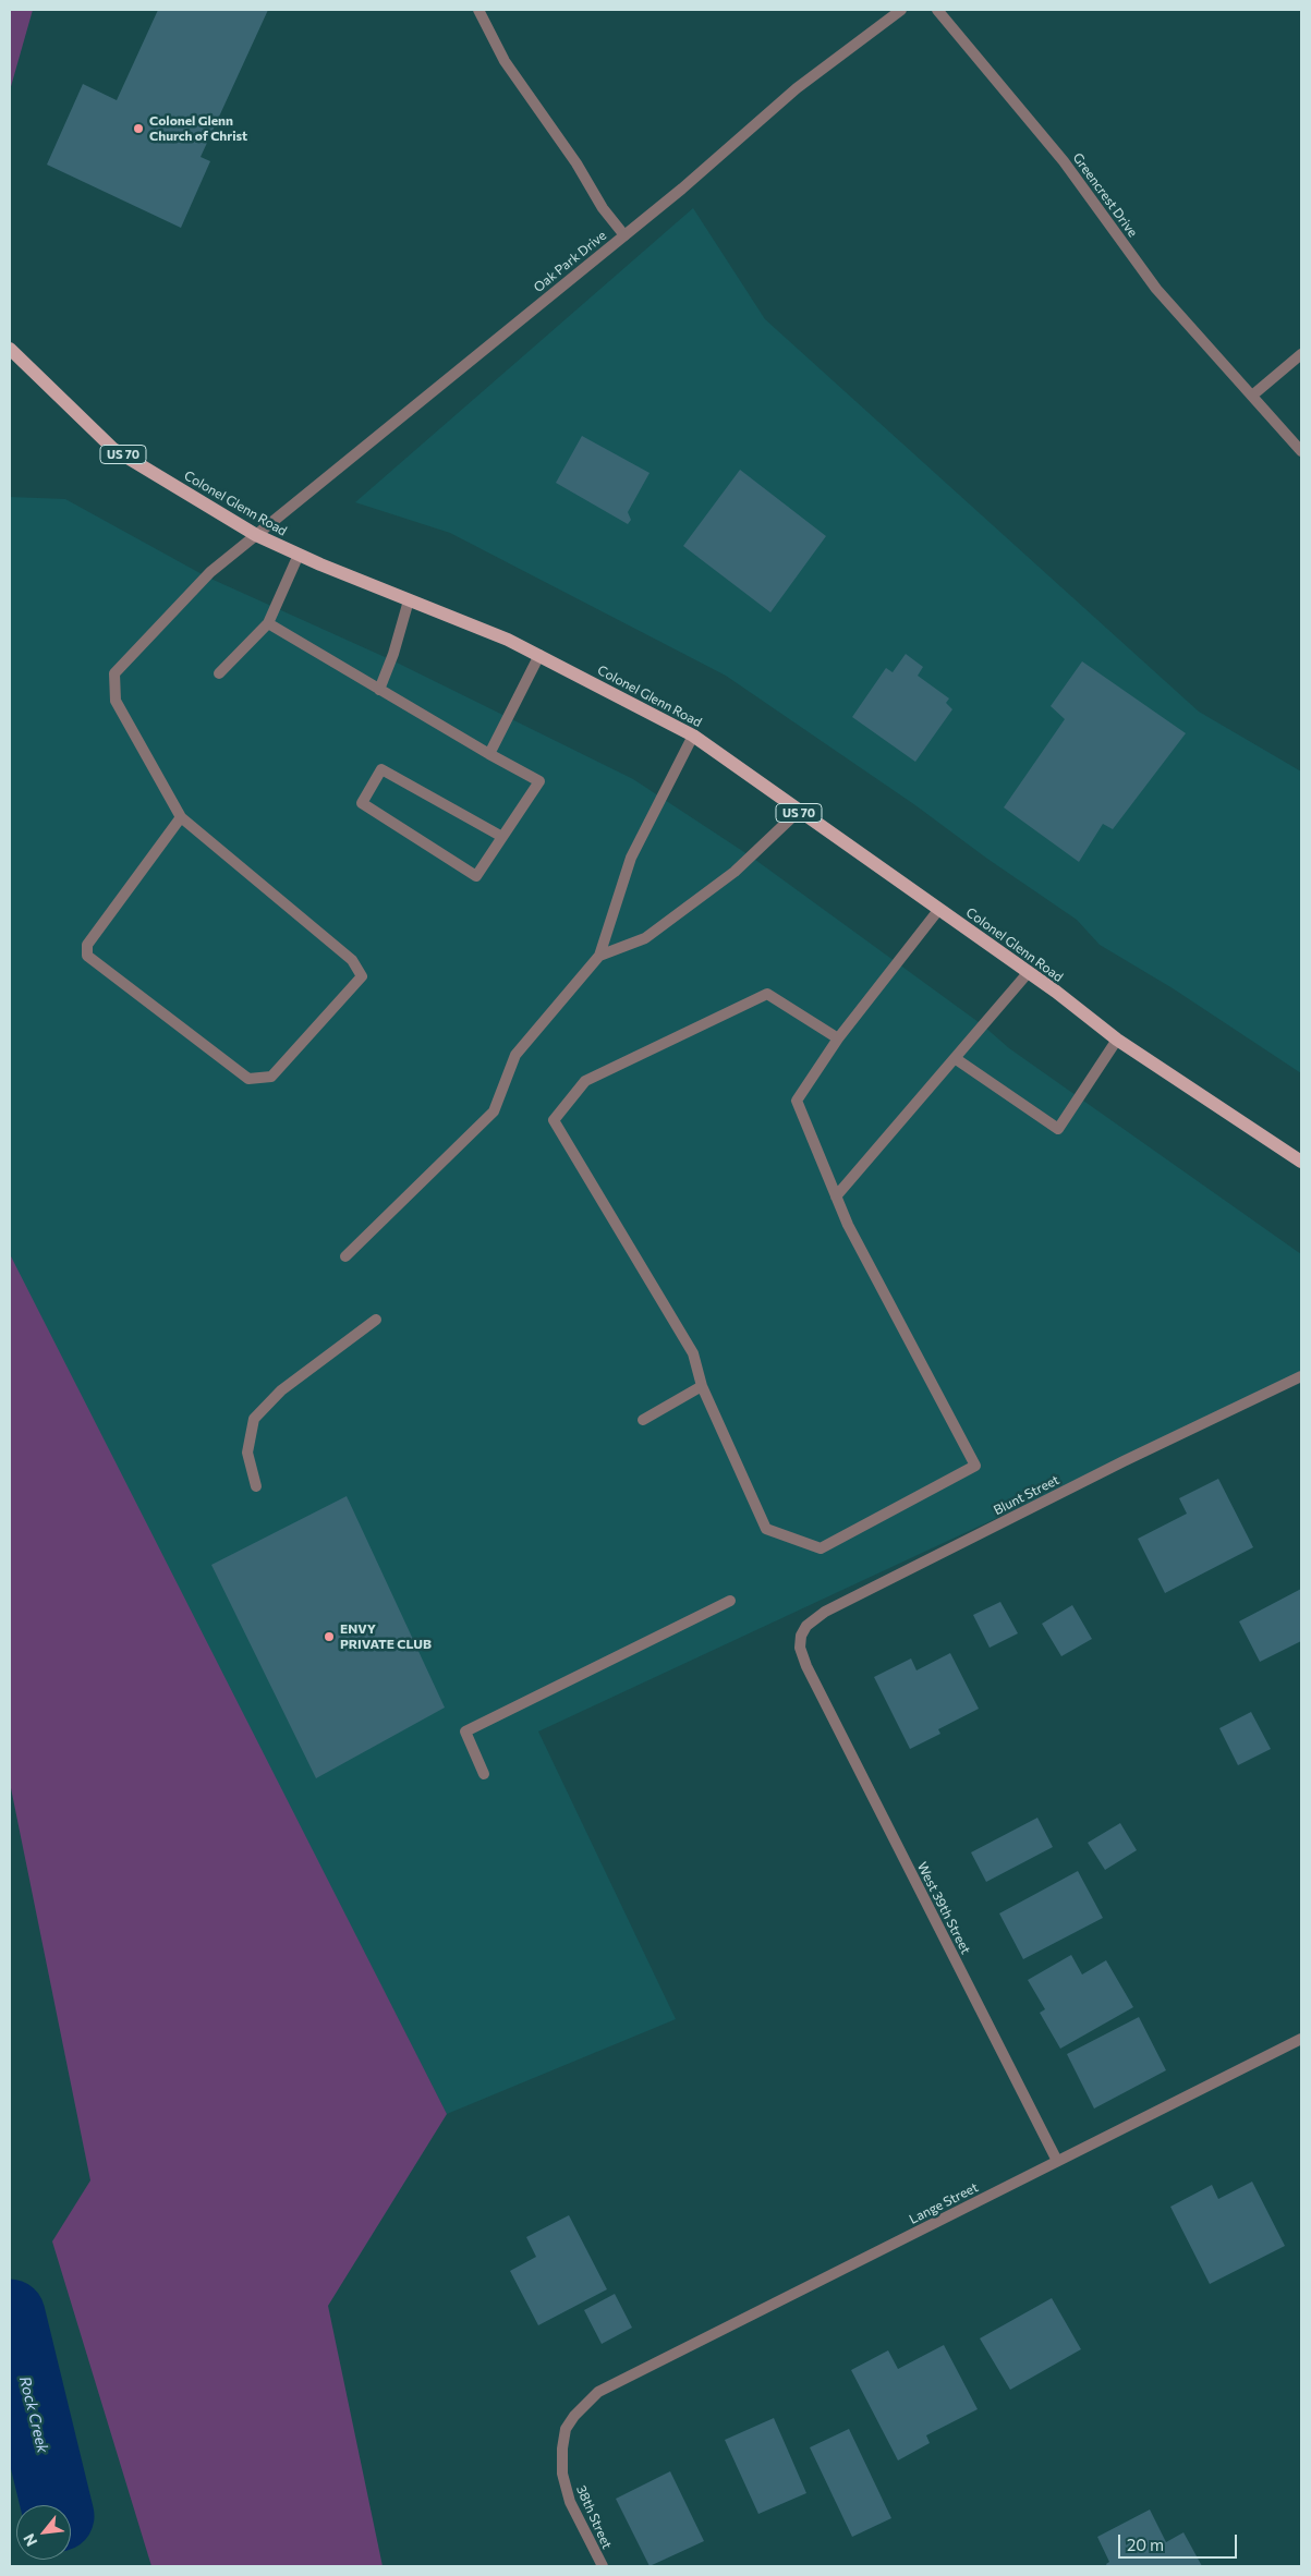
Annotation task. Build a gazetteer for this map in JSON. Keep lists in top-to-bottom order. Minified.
{"streets":{"main road":["US 70","Colonel Glenn Road"],"street":["Greencrest Drive","Oak Park Drive","Blunt Street","West 39th Street","Lange Street","38th Street"]},"crossings":[["Oak Park Drive","Colonel Glenn Road"],["Blunt Street","West 39th Street"],["West 39th Street","Lange Street"],["Lange Street","38th Street"]],"water":["Rock Creek"],"places":["Colonel Glenn Church of Christ","ENVY PRIVATE CLUB"],"scale_bar":"20 m","north":"bottom left"}
